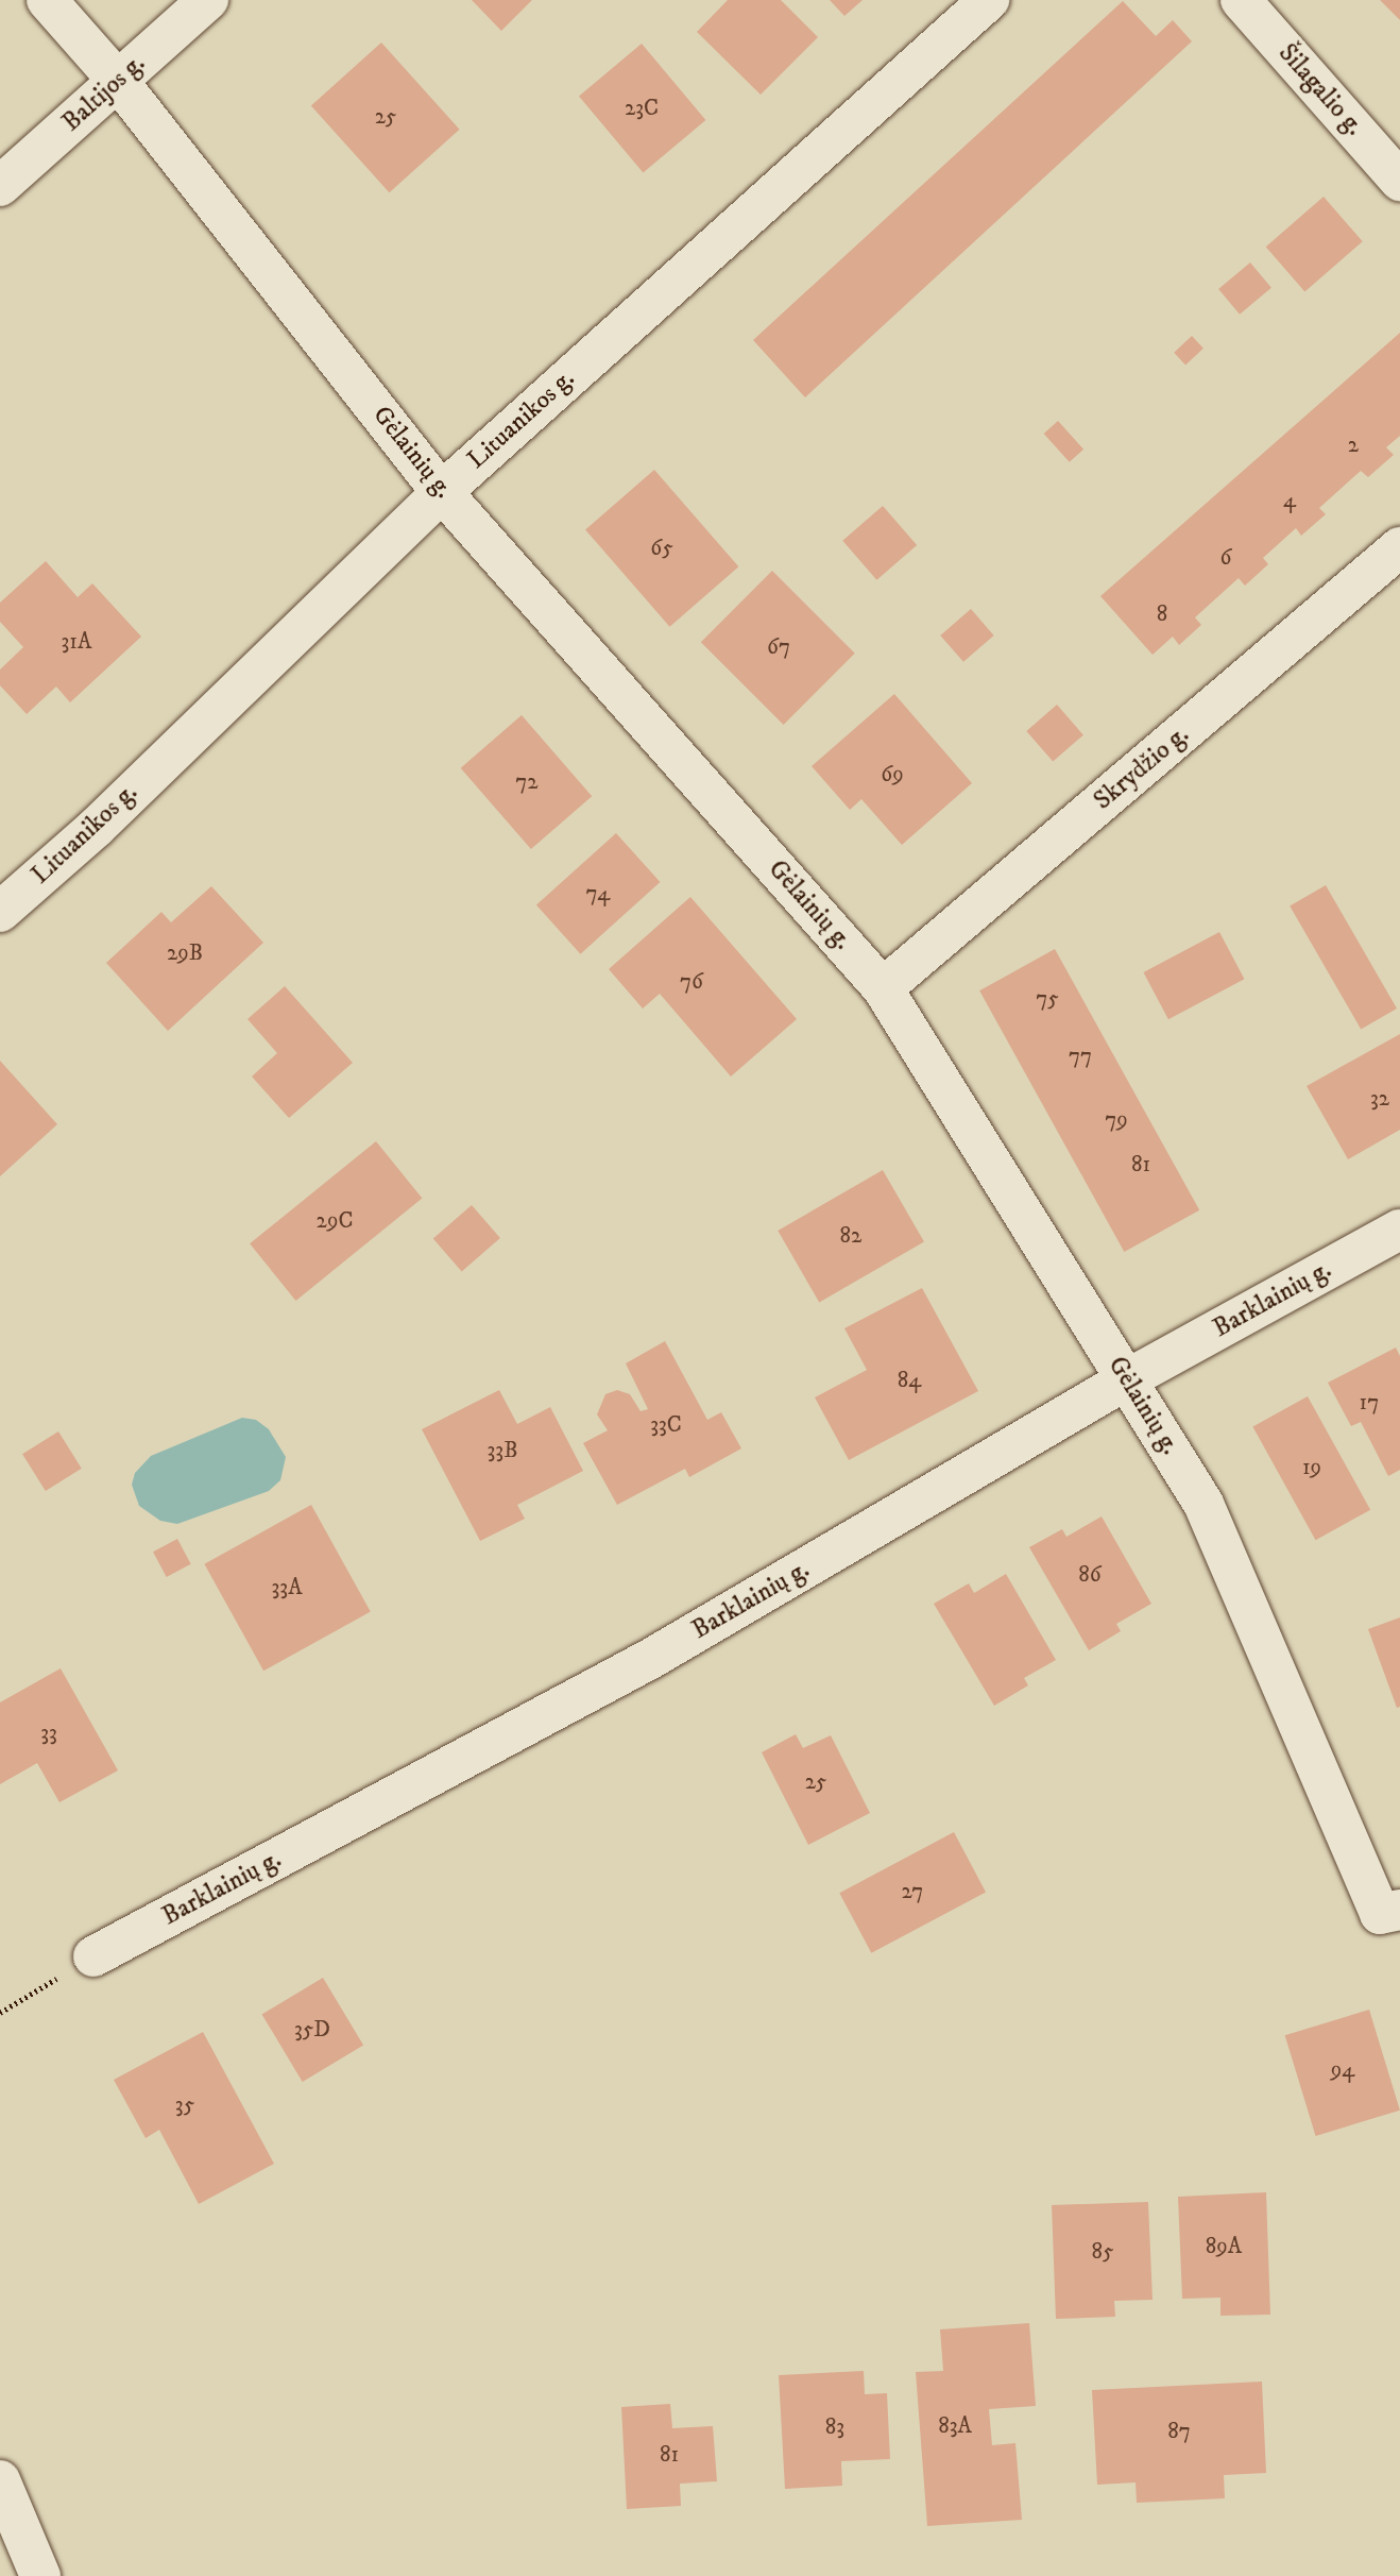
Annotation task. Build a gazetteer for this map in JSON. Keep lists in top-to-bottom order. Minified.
{"streets":{"street":["Šilagalio g.","Baltijos g.","Lituanikos g.","Gėlainių g.","Skrydžio g.","Barklainių g."]},"crossings":[["Baltijos g.","Gėlainių g."],["Lituanikos g.","Gėlainių g."],["Gėlainių g.","Skrydžio g."],["Gėlainių g.","Barklainių g."]],"house_numbers":["23C","25","2","4","65","6","8","31A","67","69","72","74","29B","76","75","77","32","79","81","29C","82","84","17","33C","33B","19","86","33A","33","25","27","35D","94","35","89A","85","83A","83","87","81"]}
